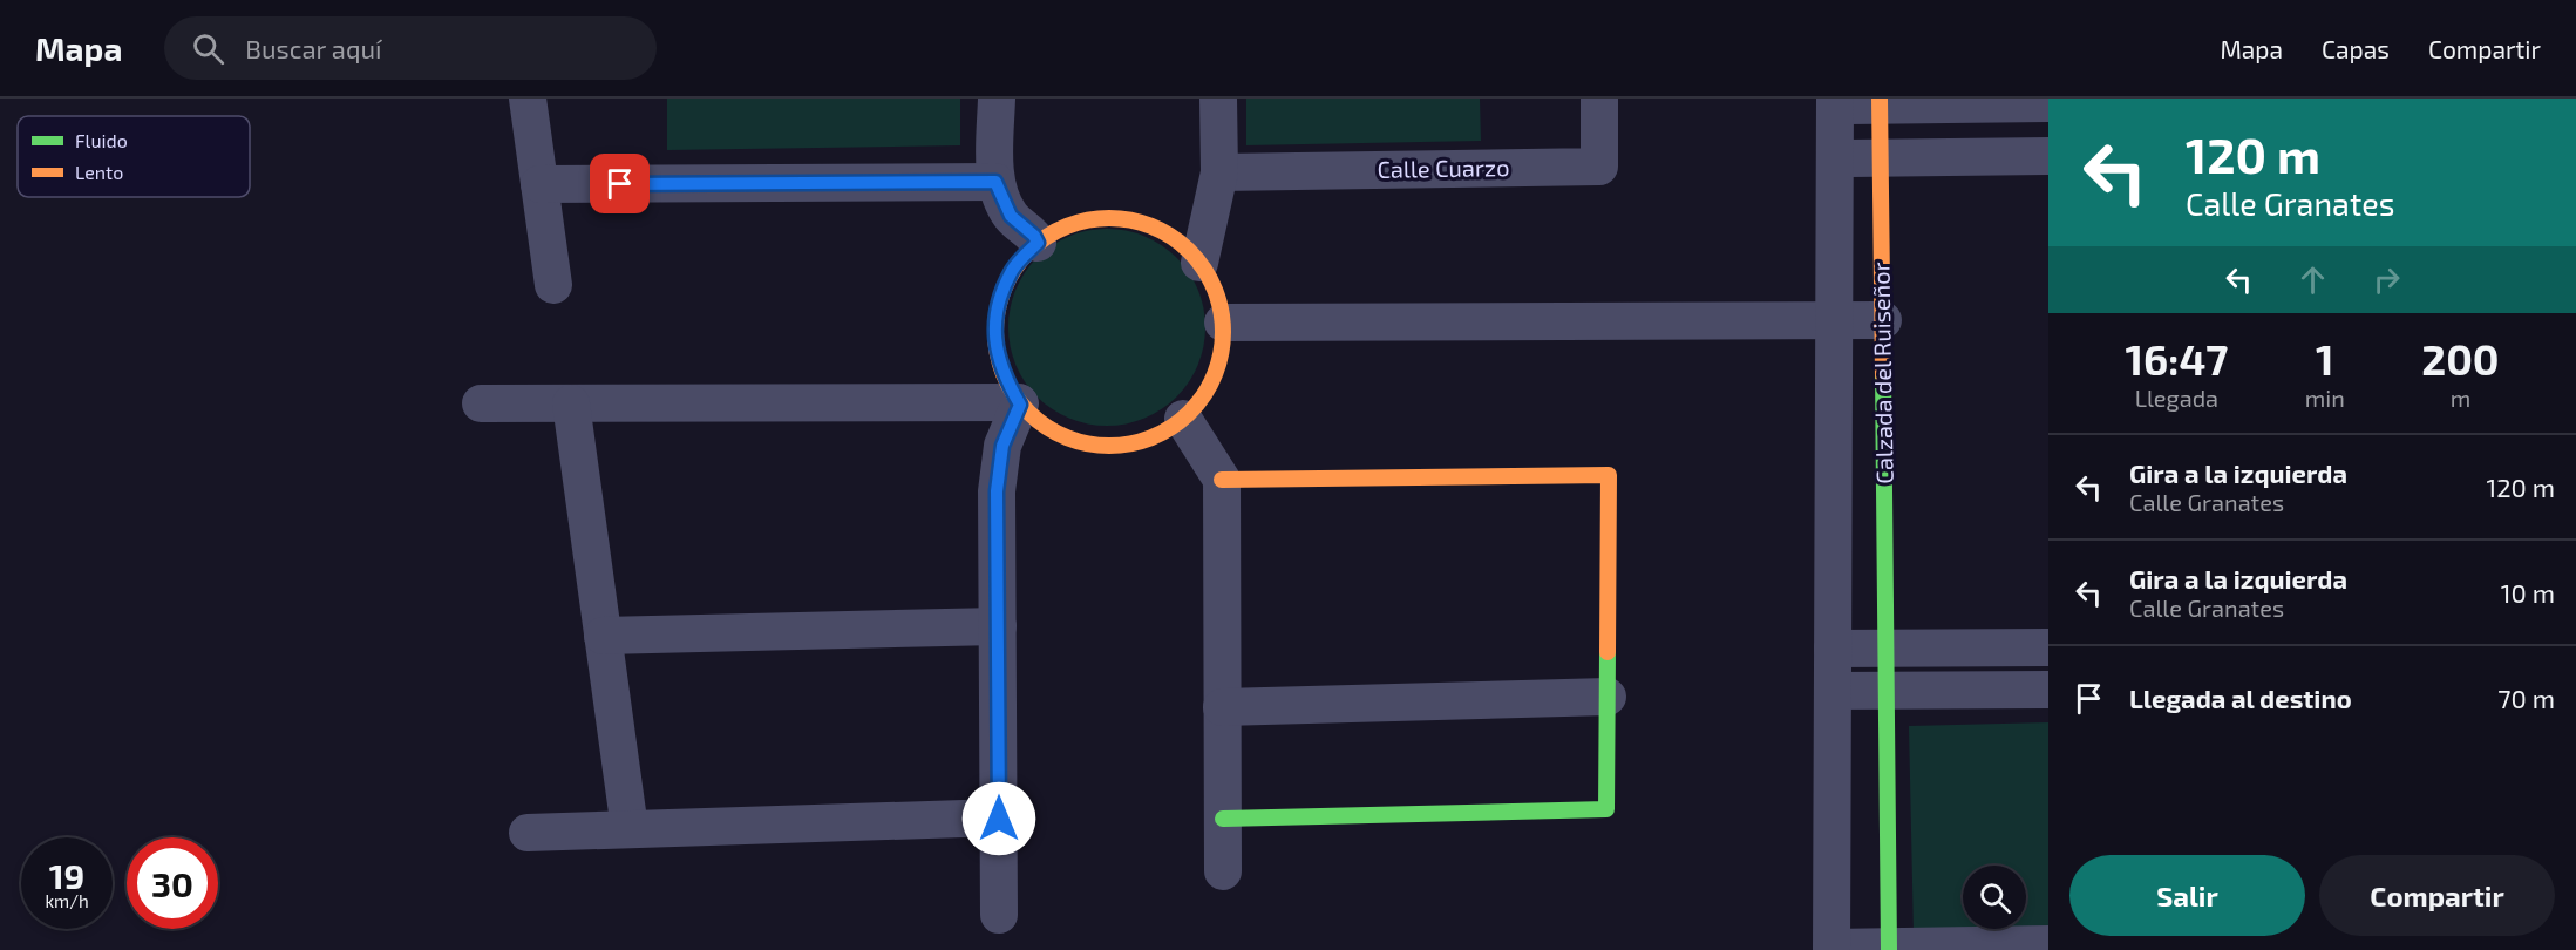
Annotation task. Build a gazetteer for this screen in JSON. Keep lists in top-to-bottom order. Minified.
{"streets":{"street":["Calle Cuarzo","Calzada del Ruiseñor"]},"legend":["Fluido","Lento"],"page":{"header":"Mapa","search":"Buscar aquí","nav":["Mapa","Capas","Compartir"],"turn":["120 m","Calle Granates"],"eta":["16:47","Llegada","1","min","200","m"],"list":[{"name":"Gira a la izquierda","note":"Calle Granates","value":"120 m"},{"name":"Gira a la izquierda","note":"Calle Granates","value":"10 m"},{"name":"Llegada al destino","value":"70 m"}],"speed":"19 km/h","limit":"30","buttons":["Salir","Compartir"]}}
